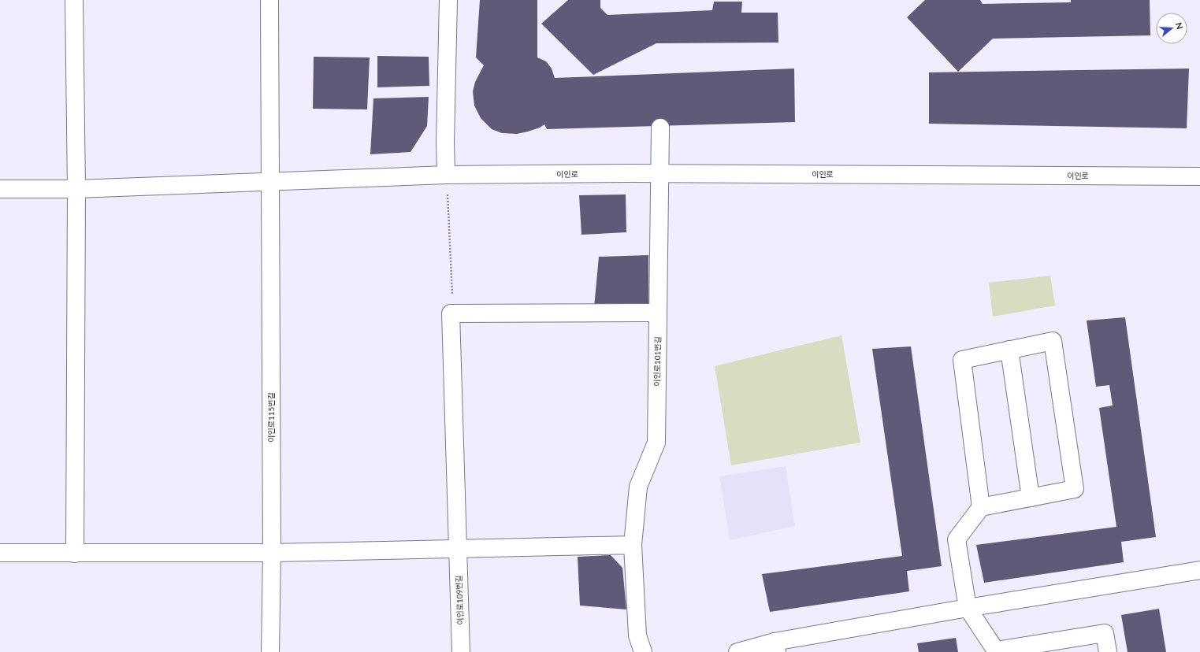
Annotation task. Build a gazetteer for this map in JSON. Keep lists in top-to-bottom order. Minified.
{"streets":{"street":["이인로","이인로101번길","이인로115번길","이인로109번길"]},"crossings":[["이인로","이인로101번길"],["이인로","이인로115번길"]],"north":"right"}
